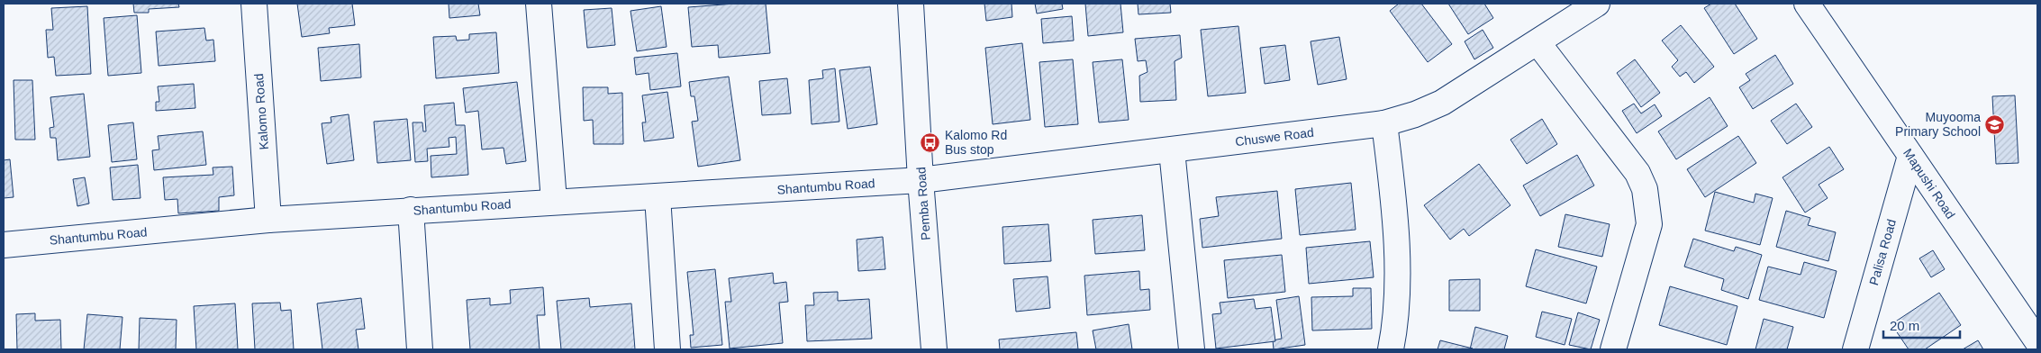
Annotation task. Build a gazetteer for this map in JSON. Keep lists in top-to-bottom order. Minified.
{"streets":{"street":["Kalomo Road","Chuswe Road","Mapushi Road","Shantumbu Road","Pemba Road","Palisa Road"]},"crossings":[["Kalomo Road","Shantumbu Road"],["Chuswe Road","Shantumbu Road"],["Chuswe Road","Pemba Road"],["Mapushi Road","Palisa Road"],["Shantumbu Road","Pemba Road"]],"places":{"school or university":["Muyooma Primary School"],"bus stop":["Kalomo Rd Bus stop"]},"scale_bar":"20 m"}
